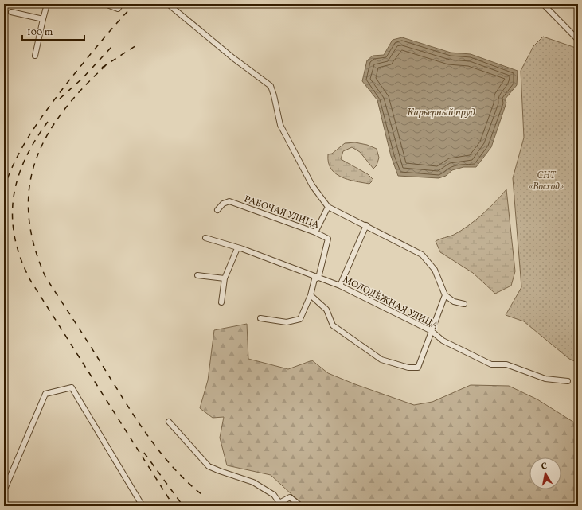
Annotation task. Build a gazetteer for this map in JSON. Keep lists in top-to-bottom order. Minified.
{"streets":{"street":["РАБОЧАЯ УЛИЦА","МОЛОДЁЖНАЯ УЛИЦА"]},"crossings":[["РАБОЧАЯ УЛИЦА","МОЛОДЁЖНАЯ УЛИЦА"]],"water":["Карьерный пруд"],"parks":["СНТ «Восход»"],"scale_bar":"100 m","north":"top"}
